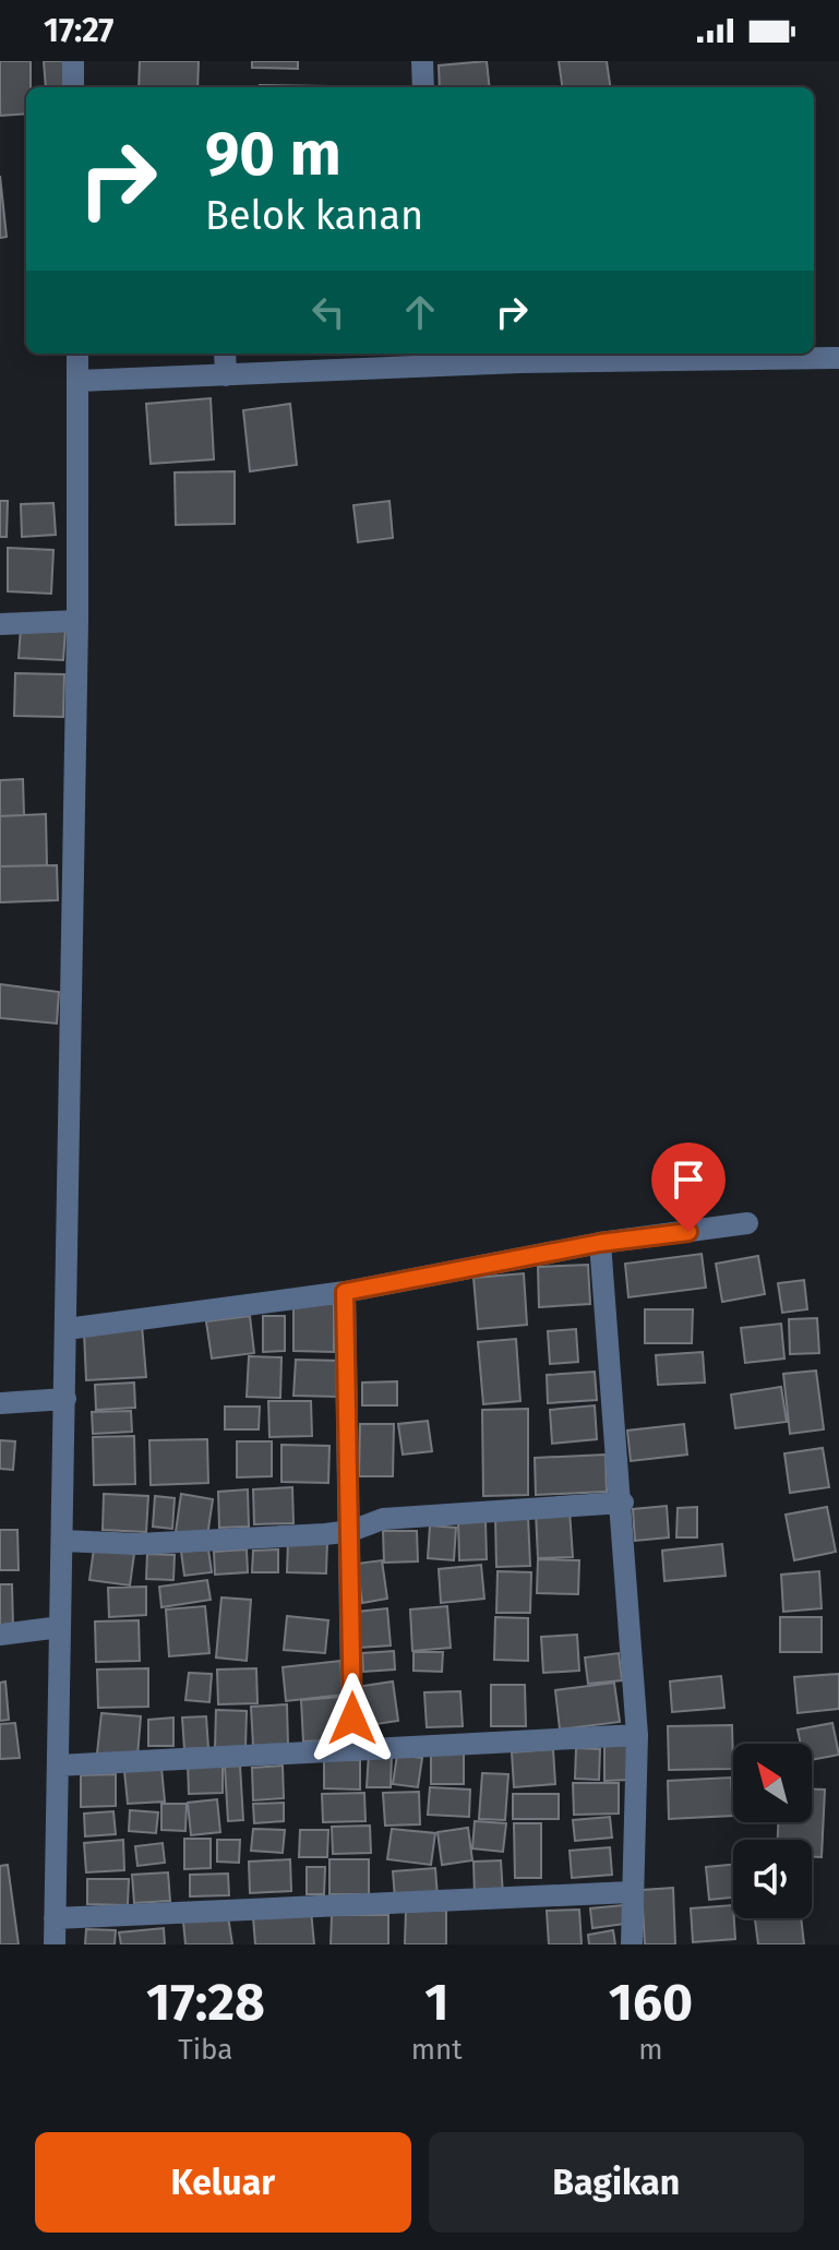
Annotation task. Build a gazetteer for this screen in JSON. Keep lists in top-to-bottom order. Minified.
{"north":"top left","page":{"status":"17:27","turn":["90 m","Belok kanan"],"eta":["17:28","Tiba","1","mnt","160","m"],"buttons":["Keluar","Bagikan"]}}
